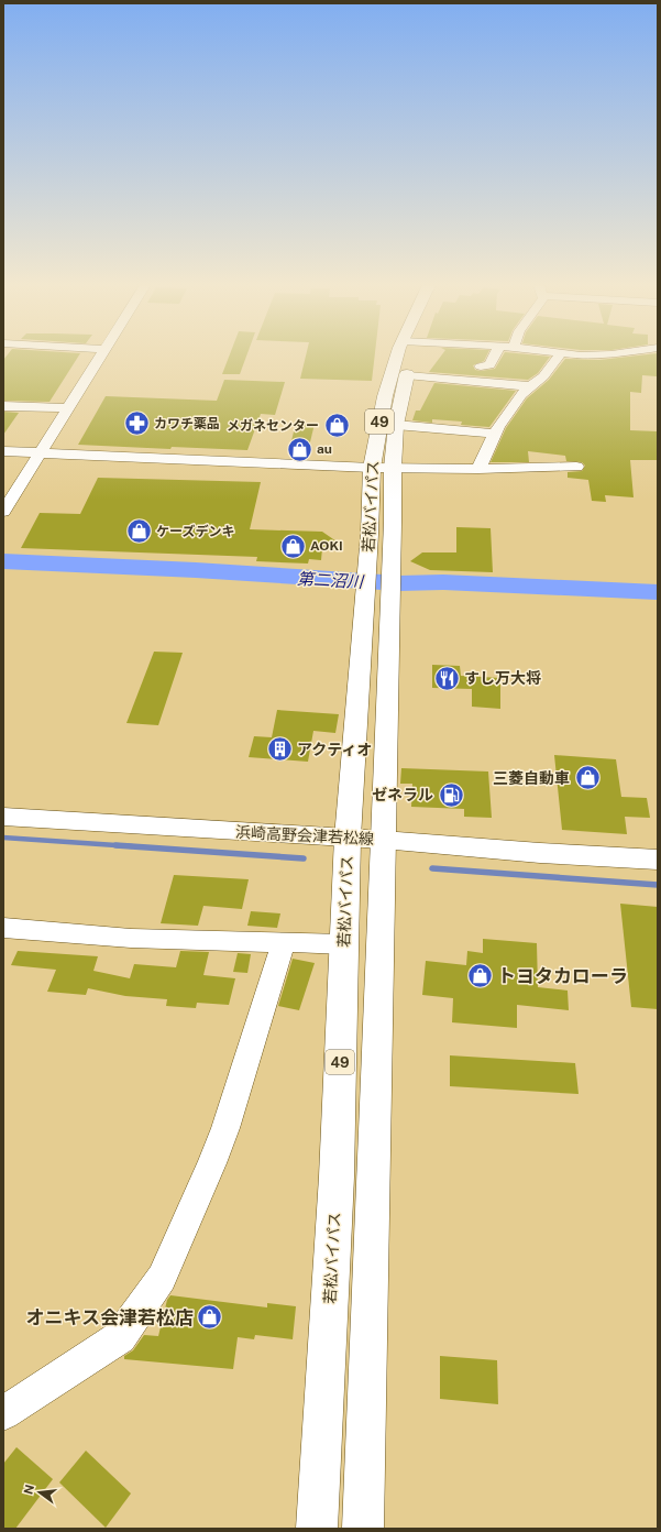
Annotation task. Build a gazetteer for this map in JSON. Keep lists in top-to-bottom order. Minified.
{"streets":{"main road":["49","若松バイパス","浜崎高野会津若松線"]},"crossings":[["若松バイパス","浜崎高野会津若松線"]],"water":["第二沼川"],"places":{"pharmacy":["カワチ薬品"],"shop":["メガネセンター","au","ケーズデンキ","AOKI","三菱自動車","トヨタカローラ","オニキス会津若松店"],"restaurant":["すし万大将"],"building":["アクティオ"],"fuel station":["ゼネラル"]},"north":"left"}
